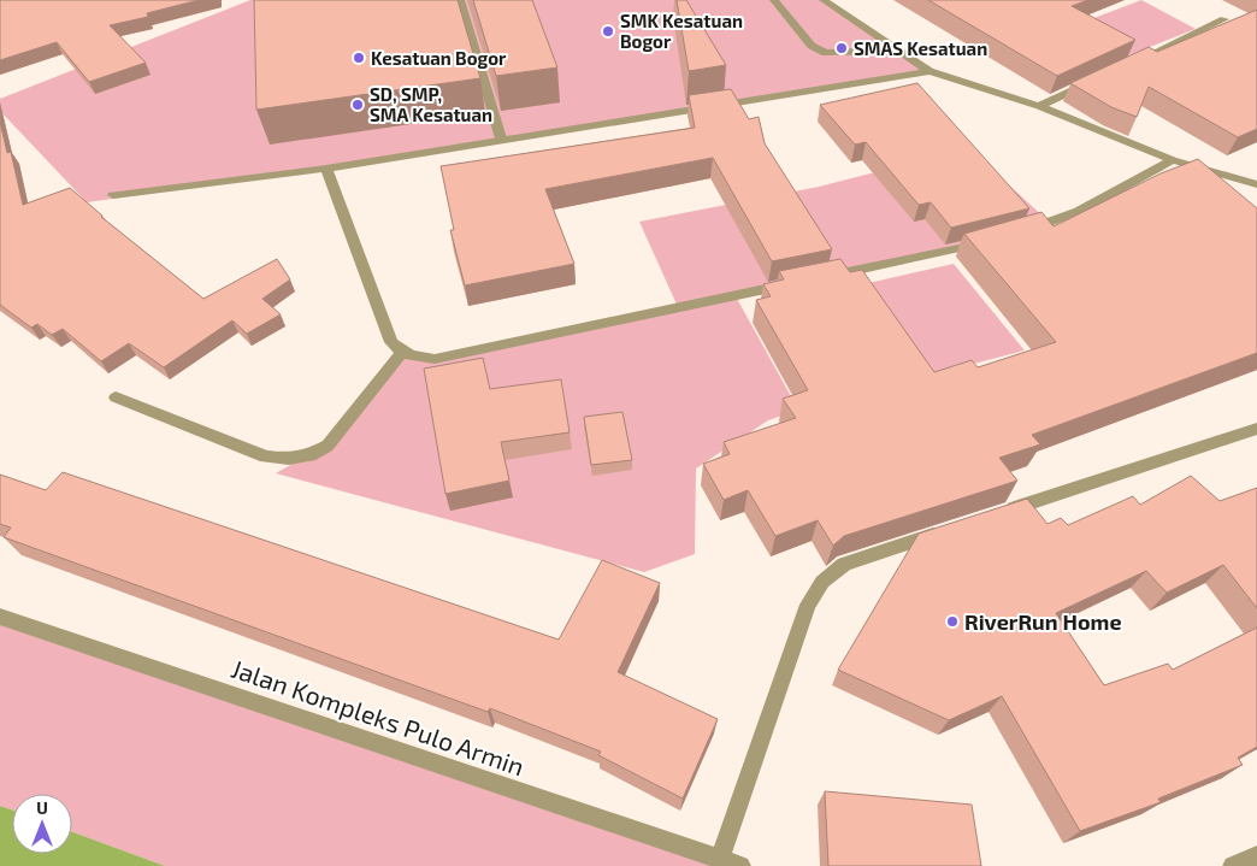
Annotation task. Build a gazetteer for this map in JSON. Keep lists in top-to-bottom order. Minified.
{"streets":{"street":["Jalan Kompleks Pulo Armin"]},"places":["SMK Kesatuan Bogor","SMAS Kesatuan","Kesatuan Bogor","SD, SMP, SMA Kesatuan","RiverRun Home"],"north":"top"}
